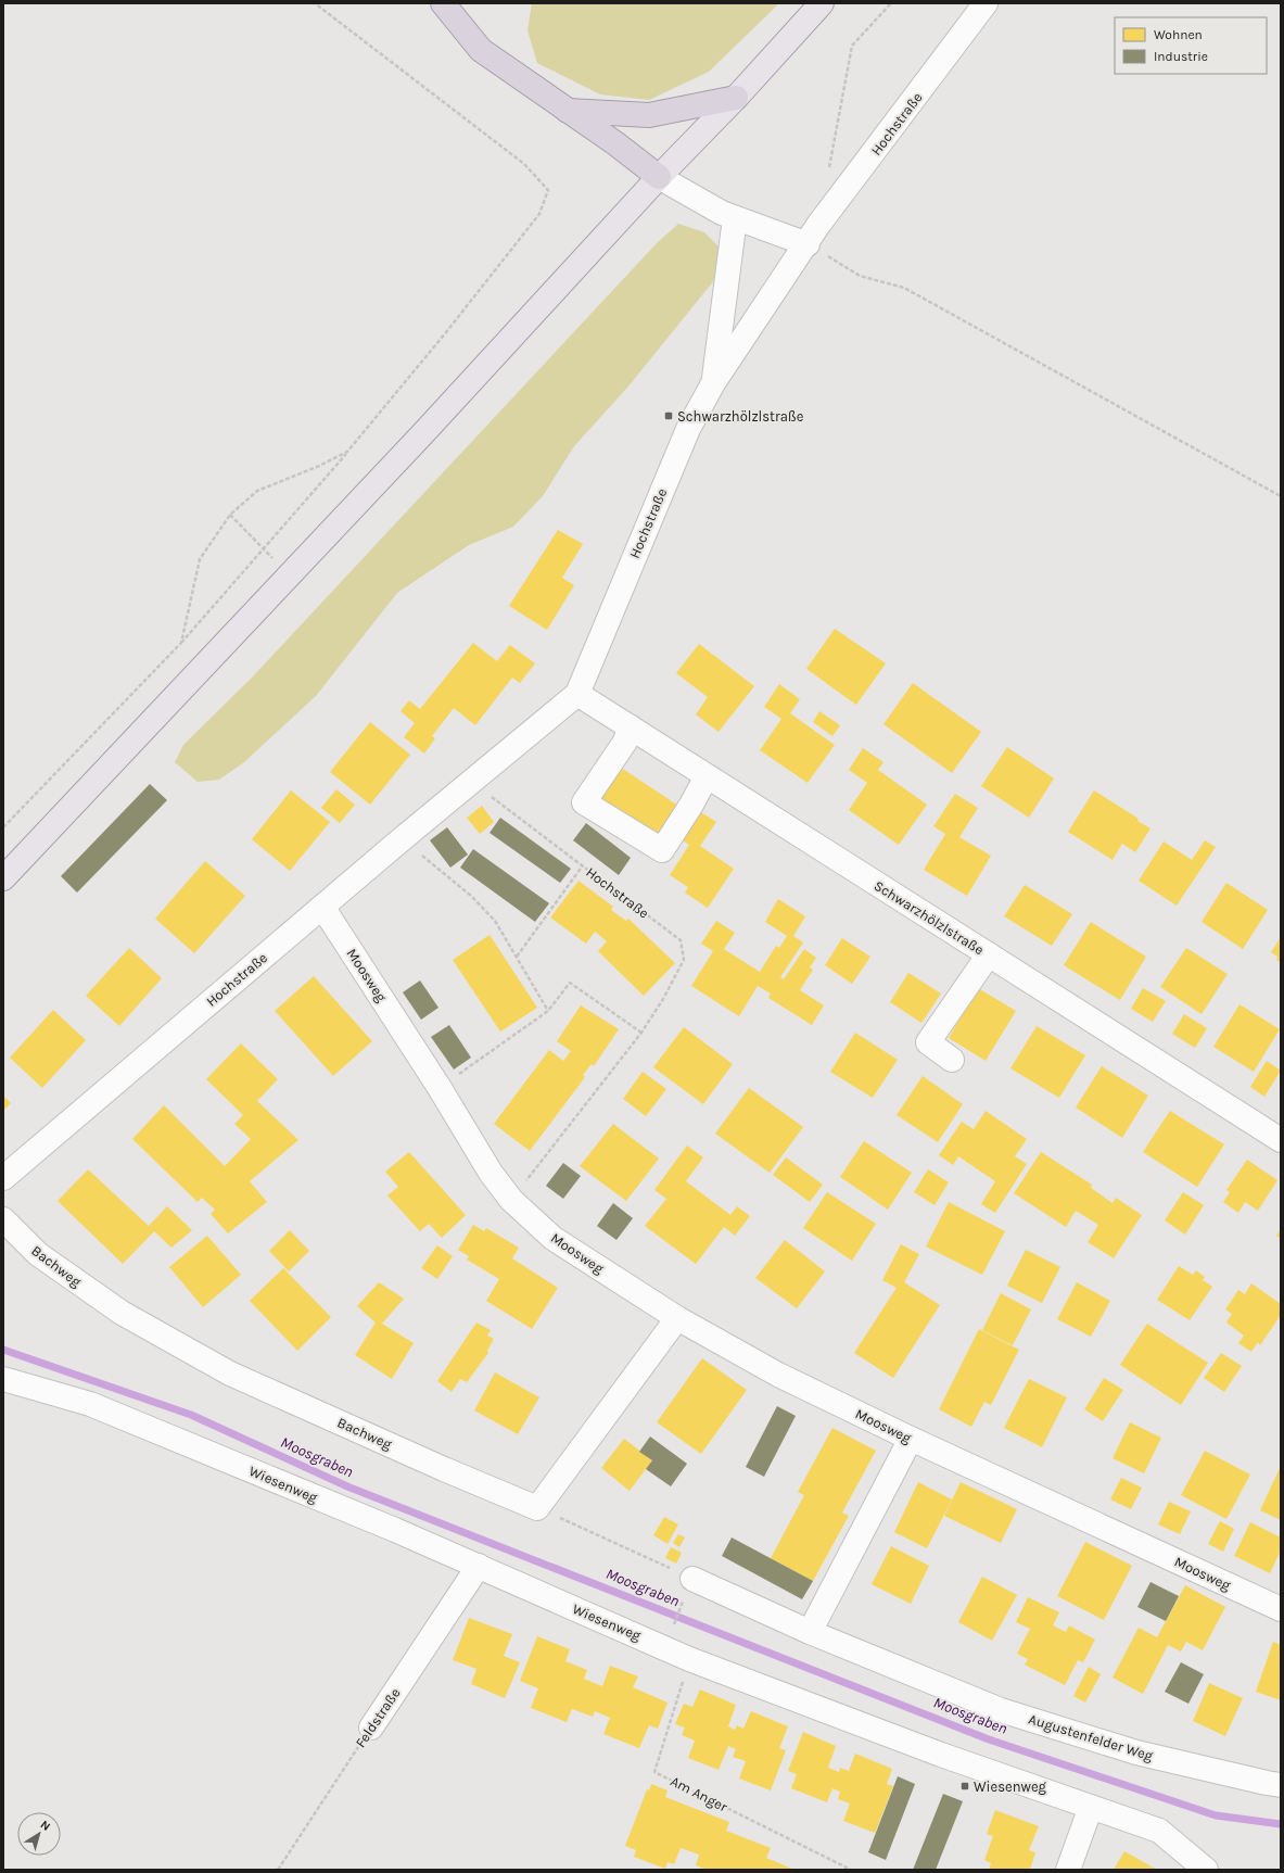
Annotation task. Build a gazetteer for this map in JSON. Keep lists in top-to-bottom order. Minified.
{"streets":{"street":["Hochstraße","Schwarzhölzlstraße","Moosweg","Bachweg","Wiesenweg","Feldstraße","Augustenfelder Weg"],"path":["Am Anger"]},"crossings":[["Hochstraße","Schwarzhölzlstraße"],["Hochstraße","Moosweg"],["Wiesenweg","Feldstraße"],["Wiesenweg","Am Anger"]],"water":["Moosgraben"],"places":{"transit":["Schwarzhölzlstraße","Wiesenweg"]},"legend":["Wohnen","Industrie"],"north":"top right"}
